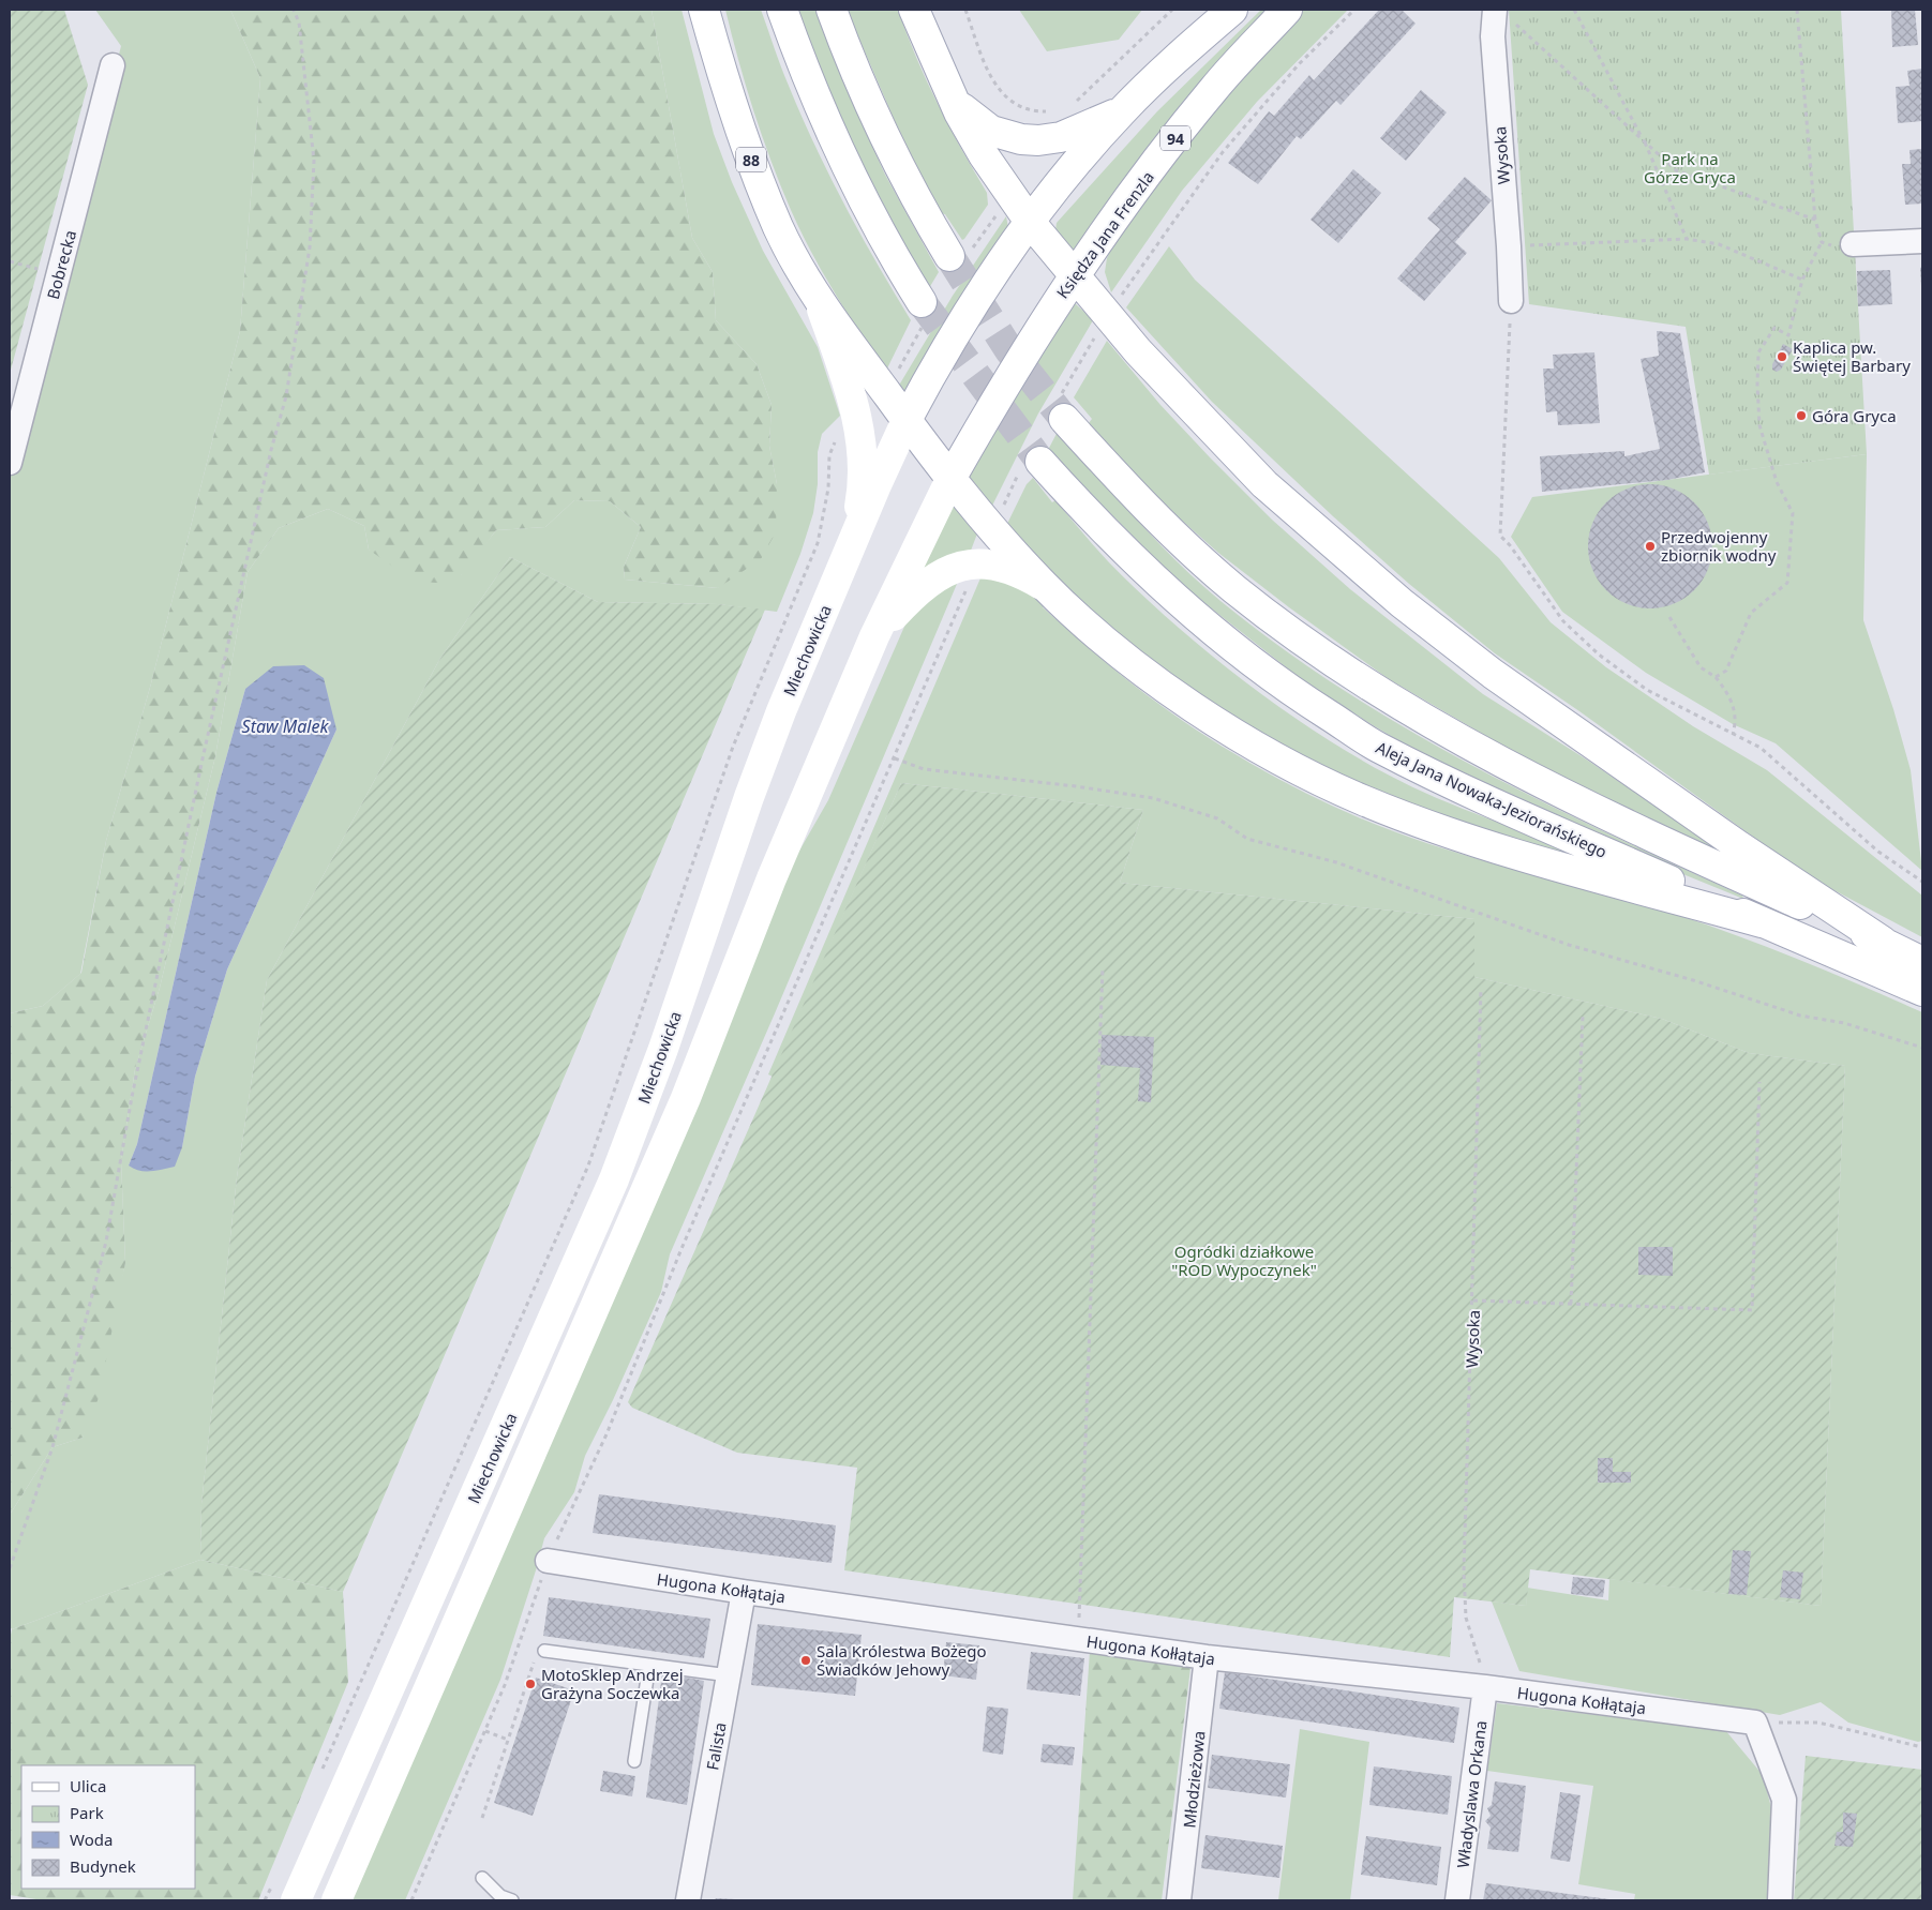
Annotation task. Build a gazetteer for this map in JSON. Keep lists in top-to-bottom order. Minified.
{"streets":{"main road":["94","88","Księdza Jana Frenzla","Miechowicka","Aleja Jana Nowaka-Jeziorańskiego"],"street":["Wysoka","Bobrecka","Hugona Kołłątaja","Falista","Młodzieżowa","Władyslawa Orkana"]},"crossings":[["Wysoka","Hugona Kołłątaja"],["Wysoka","Władyslawa Orkana"],["88","Księdza Jana Frenzla"],["88","Miechowicka"],["Księdza Jana Frenzla","Miechowicka"],["Hugona Kołłątaja","Falista"],["Hugona Kołłątaja","Młodzieżowa"],["Hugona Kołłątaja","Władyslawa Orkana"]],"water":["Staw Malek"],"parks":["Park na Górze Gryca","Ogródki działkowe \"ROD Wypoczynek\""],"places":["Kaplica pw. Świętej Barbary","Góra Gryca","Przedwojenny zbiornik wodny","Sala Królestwa Bożego Świadków Jehowy","MotoSklep Andrzej Grażyna Soczewka"],"legend":["Ulica","Park","Woda","Budynek"]}
